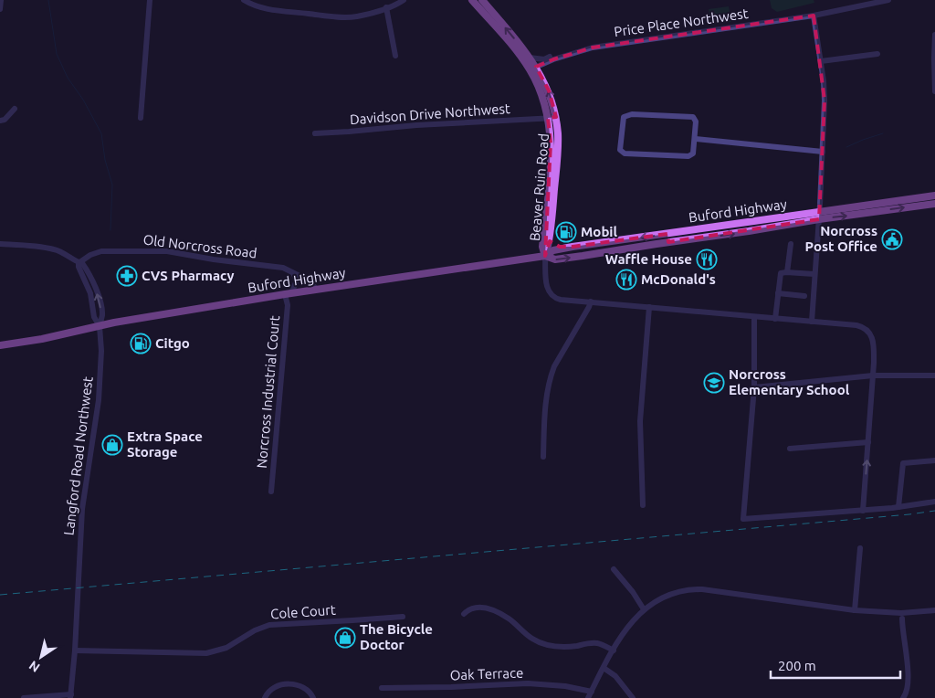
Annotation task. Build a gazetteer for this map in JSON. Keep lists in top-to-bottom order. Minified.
{"streets":{"main road":["Beaver Ruin Road","Buford Highway"],"street":["Price Place Northwest","Davidson Drive Northwest","Old Norcross Road","Norcross Industrial Court","Langford Road Northwest","Cole Court","Oak Terrace"]},"crossings":[["Price Place Northwest","Beaver Ruin Road"],["Davidson Drive Northwest","Beaver Ruin Road"],["Beaver Ruin Road","Buford Highway"],["Buford Highway","Old Norcross Road"],["Buford Highway","Norcross Industrial Court"],["Buford Highway","Langford Road Northwest"],["Old Norcross Road","Langford Road Northwest"],["Langford Road Northwest","Cole Court"]],"places":{"fuel station":["Mobil","Citgo"],"public building":["Norcross Post Office"],"restaurant":["Waffle House","McDonald's"],"pharmacy":["CVS Pharmacy"],"school or university":["Norcross Elementary School"],"shop":["Extra Space Storage","The Bicycle Doctor"]},"scale_bar":"200 m","north":"bottom left"}
